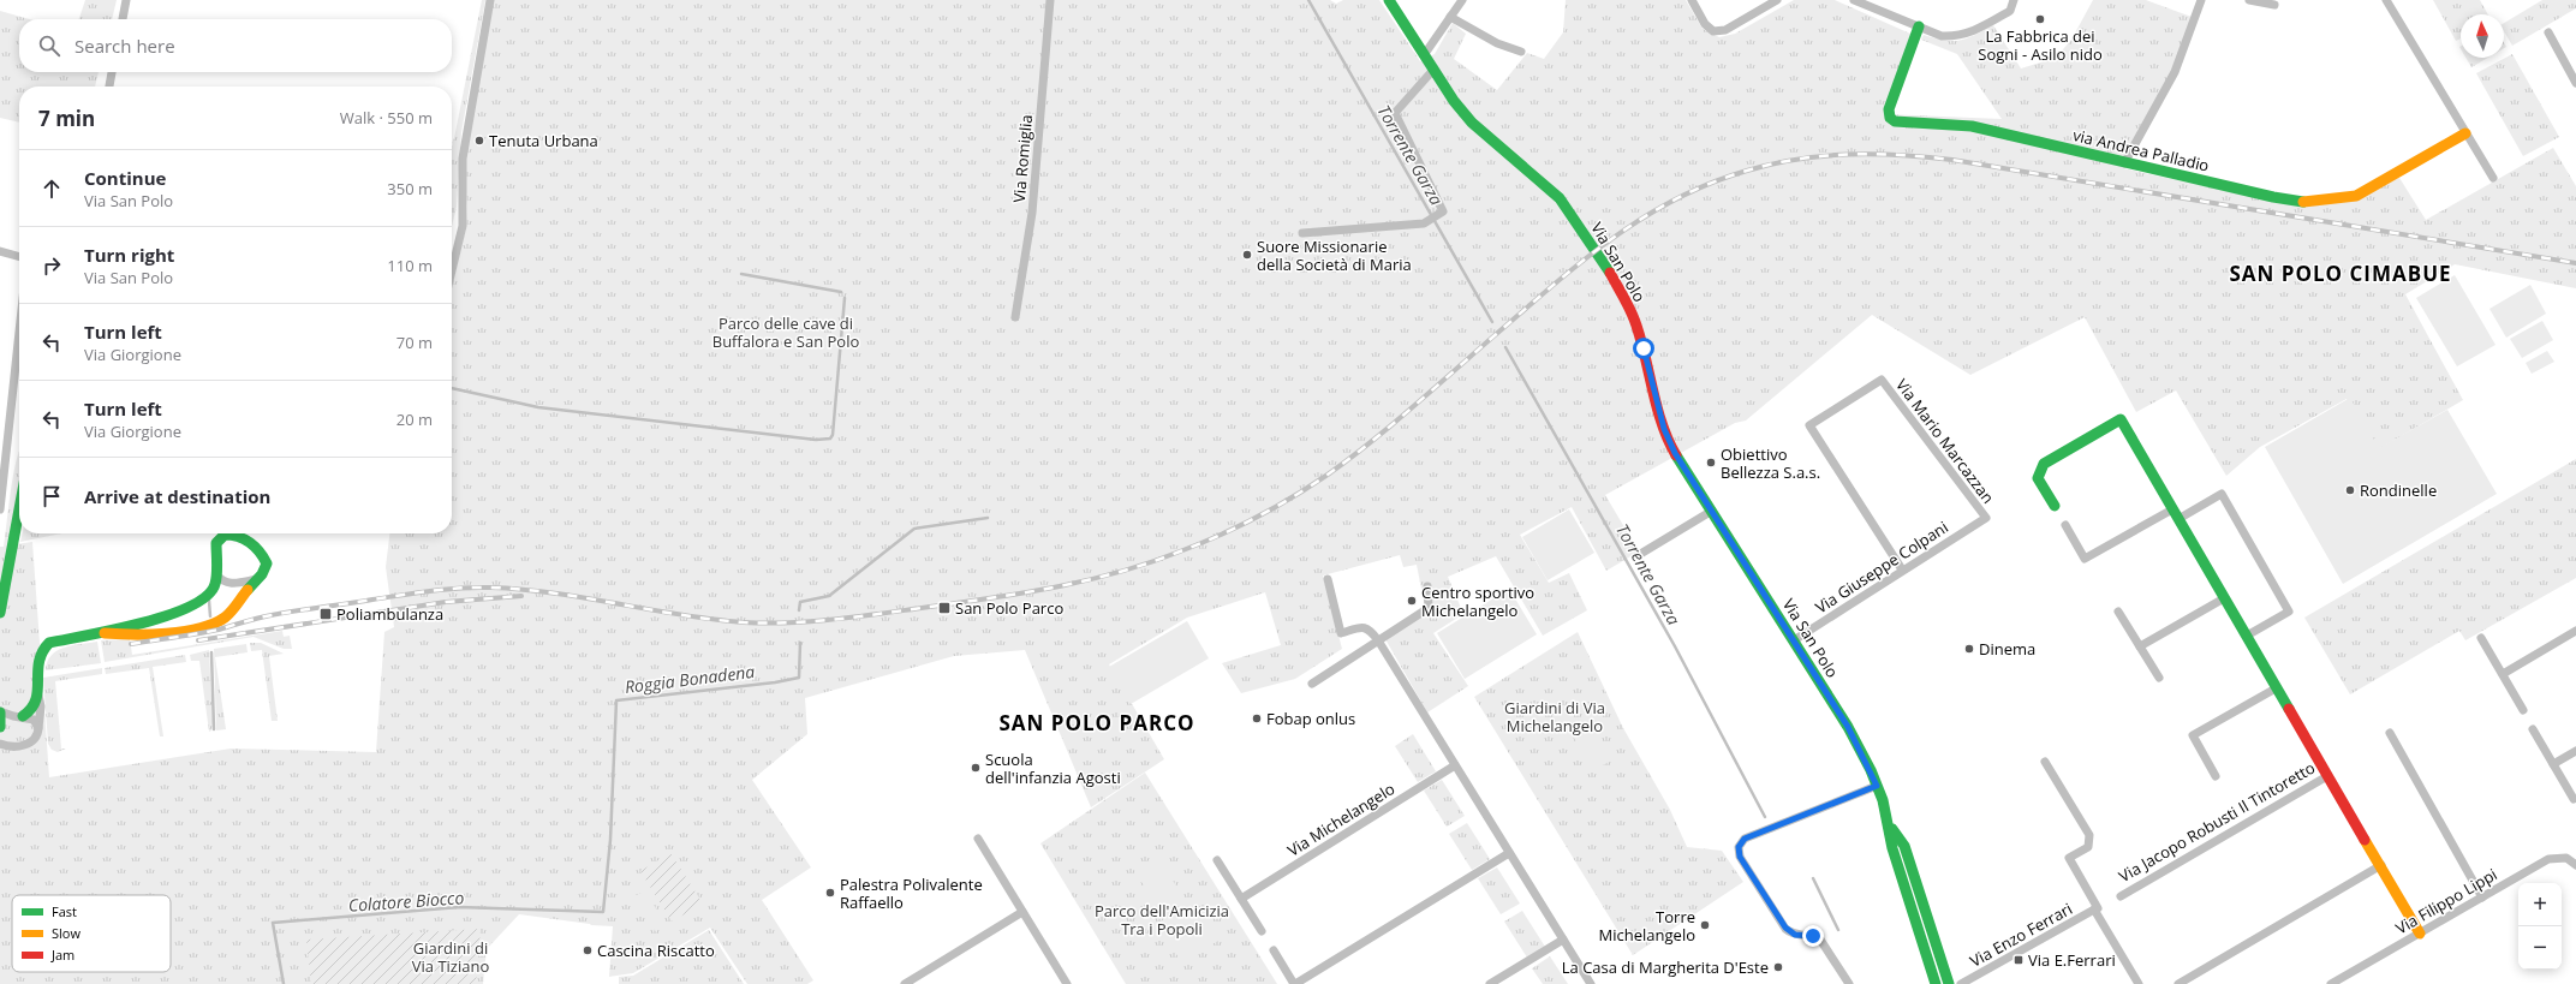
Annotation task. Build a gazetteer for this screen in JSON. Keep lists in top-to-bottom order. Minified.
{"streets":{"street":["via Andrea Palladio","Via Romiglia","Via San Polo","Via Mario Marcazzan","Via Giuseppe Colpani","Via Michelangelo","Via Jacopo Robusti Il Tintoretto","Via Filippo Lippi","Via Enzo Ferrari"]},"crossings":[["Via San Polo","Via Giuseppe Colpani"],["Via Mario Marcazzan","Via Giuseppe Colpani"],["Via Jacopo Robusti Il Tintoretto","Via Filippo Lippi"]],"districts":["SAN POLO CIMABUE","SAN POLO PARCO"],"water":["Torrente Garza","Roggia Bonadena","Colatore Biocco"],"parks":["Parco delle cave di Buffalora e San Polo","Giardini di Via Michelangelo","Parco dell'Amicizia Tra i Popoli","Giardini di Via Tiziano"],"places":{"other":["La Fabbrica dei Sogni - Asilo nido","Tenuta Urbana","Suore Missionarie della Società di Maria","Obiettivo Bellezza S.a.s.","Rondinelle","Centro sportivo Michelangelo","Dinema","Fobap onlus","Scuola dell'infanzia Agosti","Palestra Polivalente Raffaello","Torre Michelangelo","Cascina Riscatto","La Casa di Margherita D'Este"],"transit":["San Polo Parco","Poliambulanza","Via E.Ferrari"]},"legend":["Fast","Slow","Jam"],"north":"top","page":{"search":"Search here","heading":["7 min","Walk · 550 m"],"list":[["Continue","Via San Polo","350 m"],["Turn right","Via San Polo","110 m"],["Turn left","Via Giorgione","70 m"],["Turn left","Via Giorgione","20 m"],"Arrive at destination"],"map_buttons":["+","−"]}}
